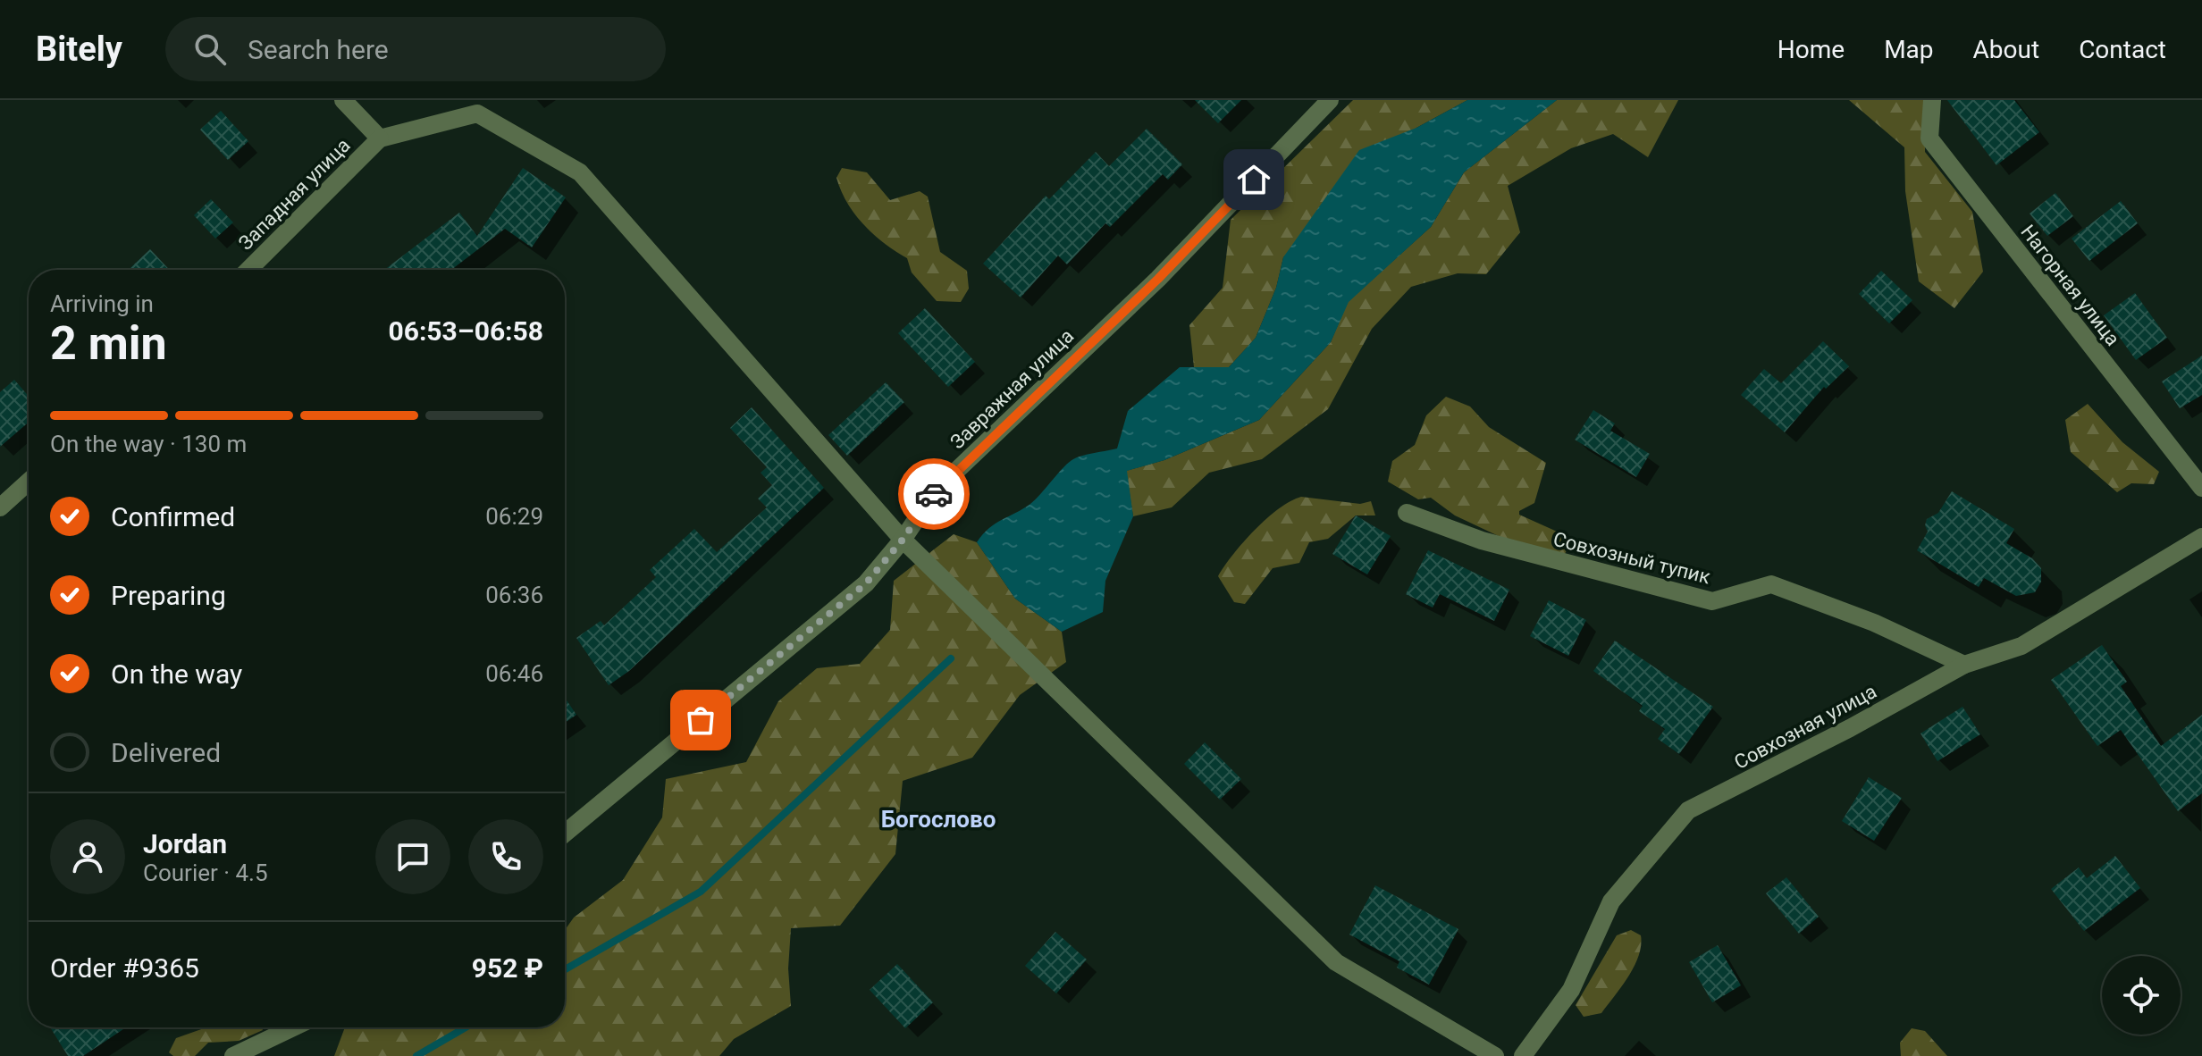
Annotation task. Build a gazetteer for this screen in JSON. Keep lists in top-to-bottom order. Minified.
{"streets":{"street":["Западная улица","Нагорная улица","Завражная улица","Совхозный тупик","Совхозная улица"]},"crossings":[["Совхозный тупик","Совхозная улица"]],"districts":["Богослово"],"page":{"header":"Bitely","search":"Search here","nav":["Home","Map","About","Contact"],"heading":["2 min","Arriving in","06:53–06:58"],"panel":["Jordan","Courier · 4.5","Order #9365","952 ₽"],"bar":"On the way · 130 m","list":[["Confirmed","06:29"],["Preparing","06:36"],["On the way","06:46"],"Delivered"]}}
